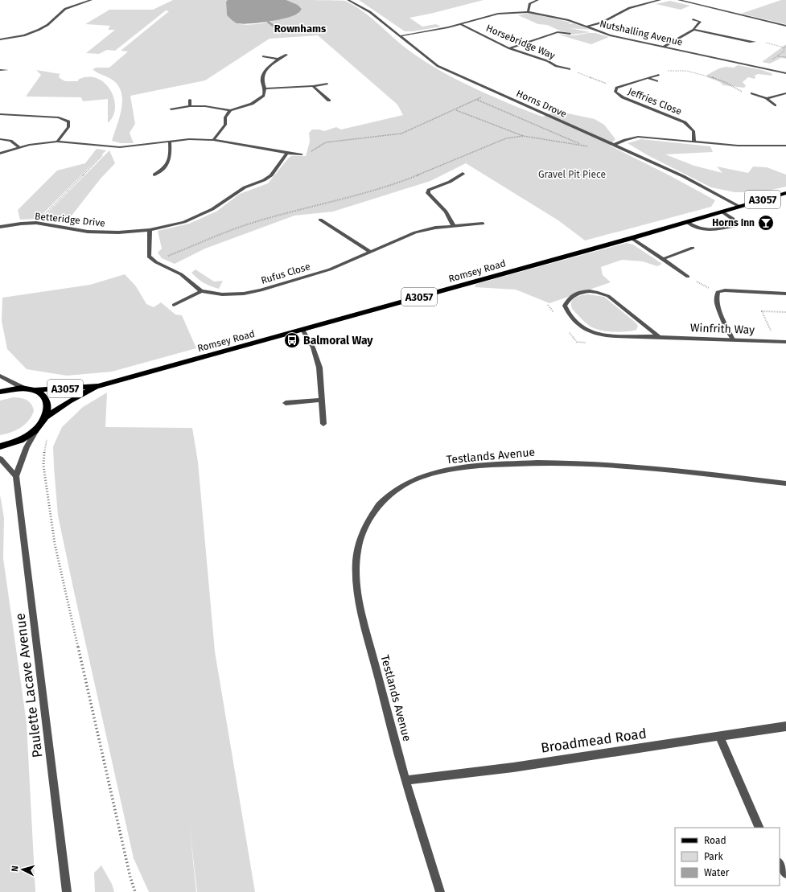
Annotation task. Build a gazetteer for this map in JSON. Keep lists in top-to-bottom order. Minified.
{"streets":{"main road":["A3057","Romsey Road"],"street":["Nutshalling Avenue","Horsebridge Way","Jeffries Close","Horns Drove","Betteridge Drive","Rufus Close","Winfrith Way","Testlands Avenue","Paulette Lacave Avenue","Broadmead Road"]},"crossings":[["Nutshalling Avenue","Horsebridge Way"],["Nutshalling Avenue","Horns Drove"],["Horns Drove","Romsey Road"],["Testlands Avenue","Broadmead Road"]],"districts":["Rownhams"],"parks":["Gravel Pit Piece"],"places":{"bar":["Horns Inn"],"bus stop":["Balmoral Way"]},"legend":["Road","Park","Water"],"north":"left"}
